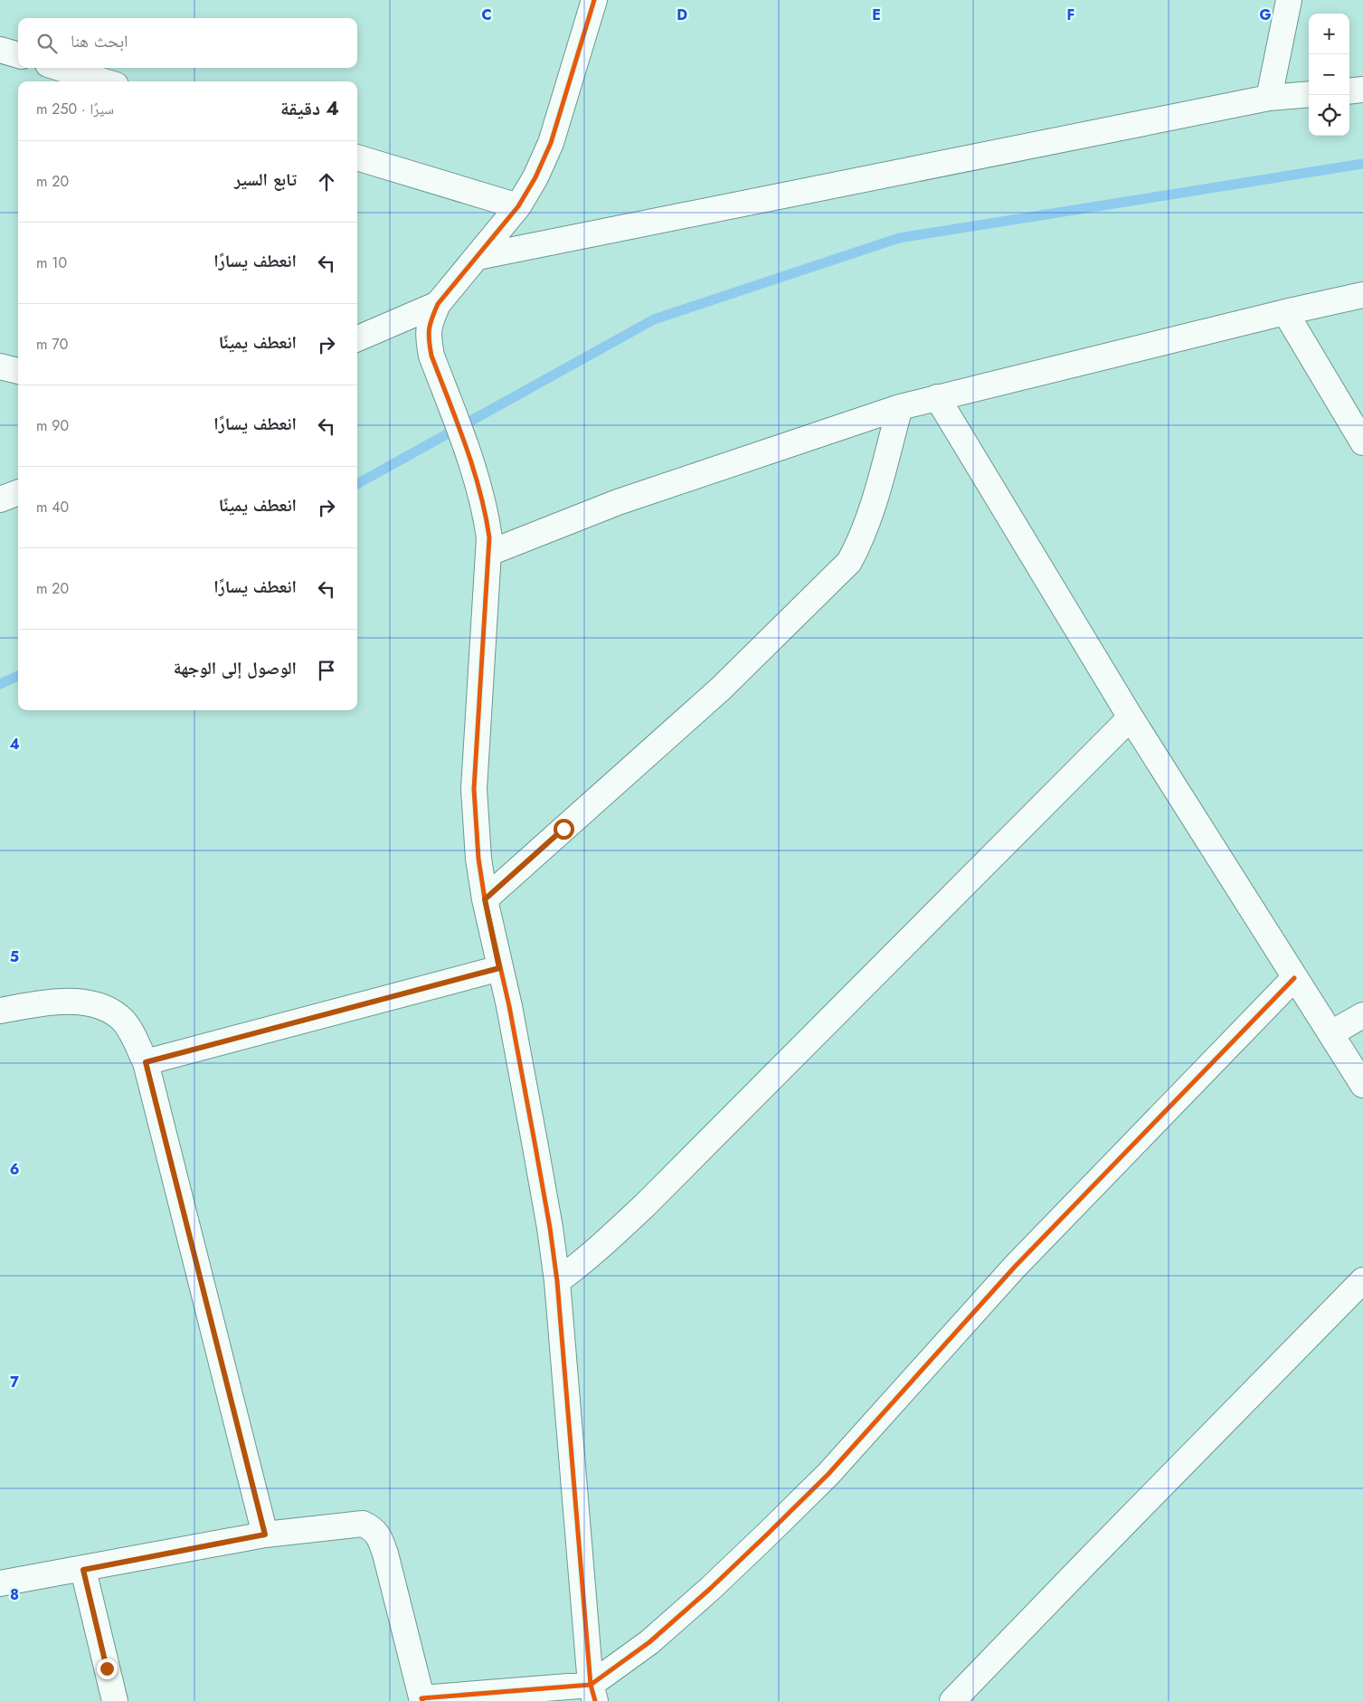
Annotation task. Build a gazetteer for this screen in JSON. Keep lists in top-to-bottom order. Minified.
{"page":{"map_buttons":["+","−"],"search":"ابحث هنا","heading":["4 دقيقة","سيرًا · 250 m"],"list":[["تابع السير","20 m"],["انعطف يسارًا","10 m"],["انعطف يمينًا","70 m"],["انعطف يسارًا","90 m"],["انعطف يمينًا","40 m"],["انعطف يسارًا","20 m"],"الوصول إلى الوجهة"]},"grid":{"columns":["C","D","E","F","G"],"rows":["4","5","6","7","8"]}}
